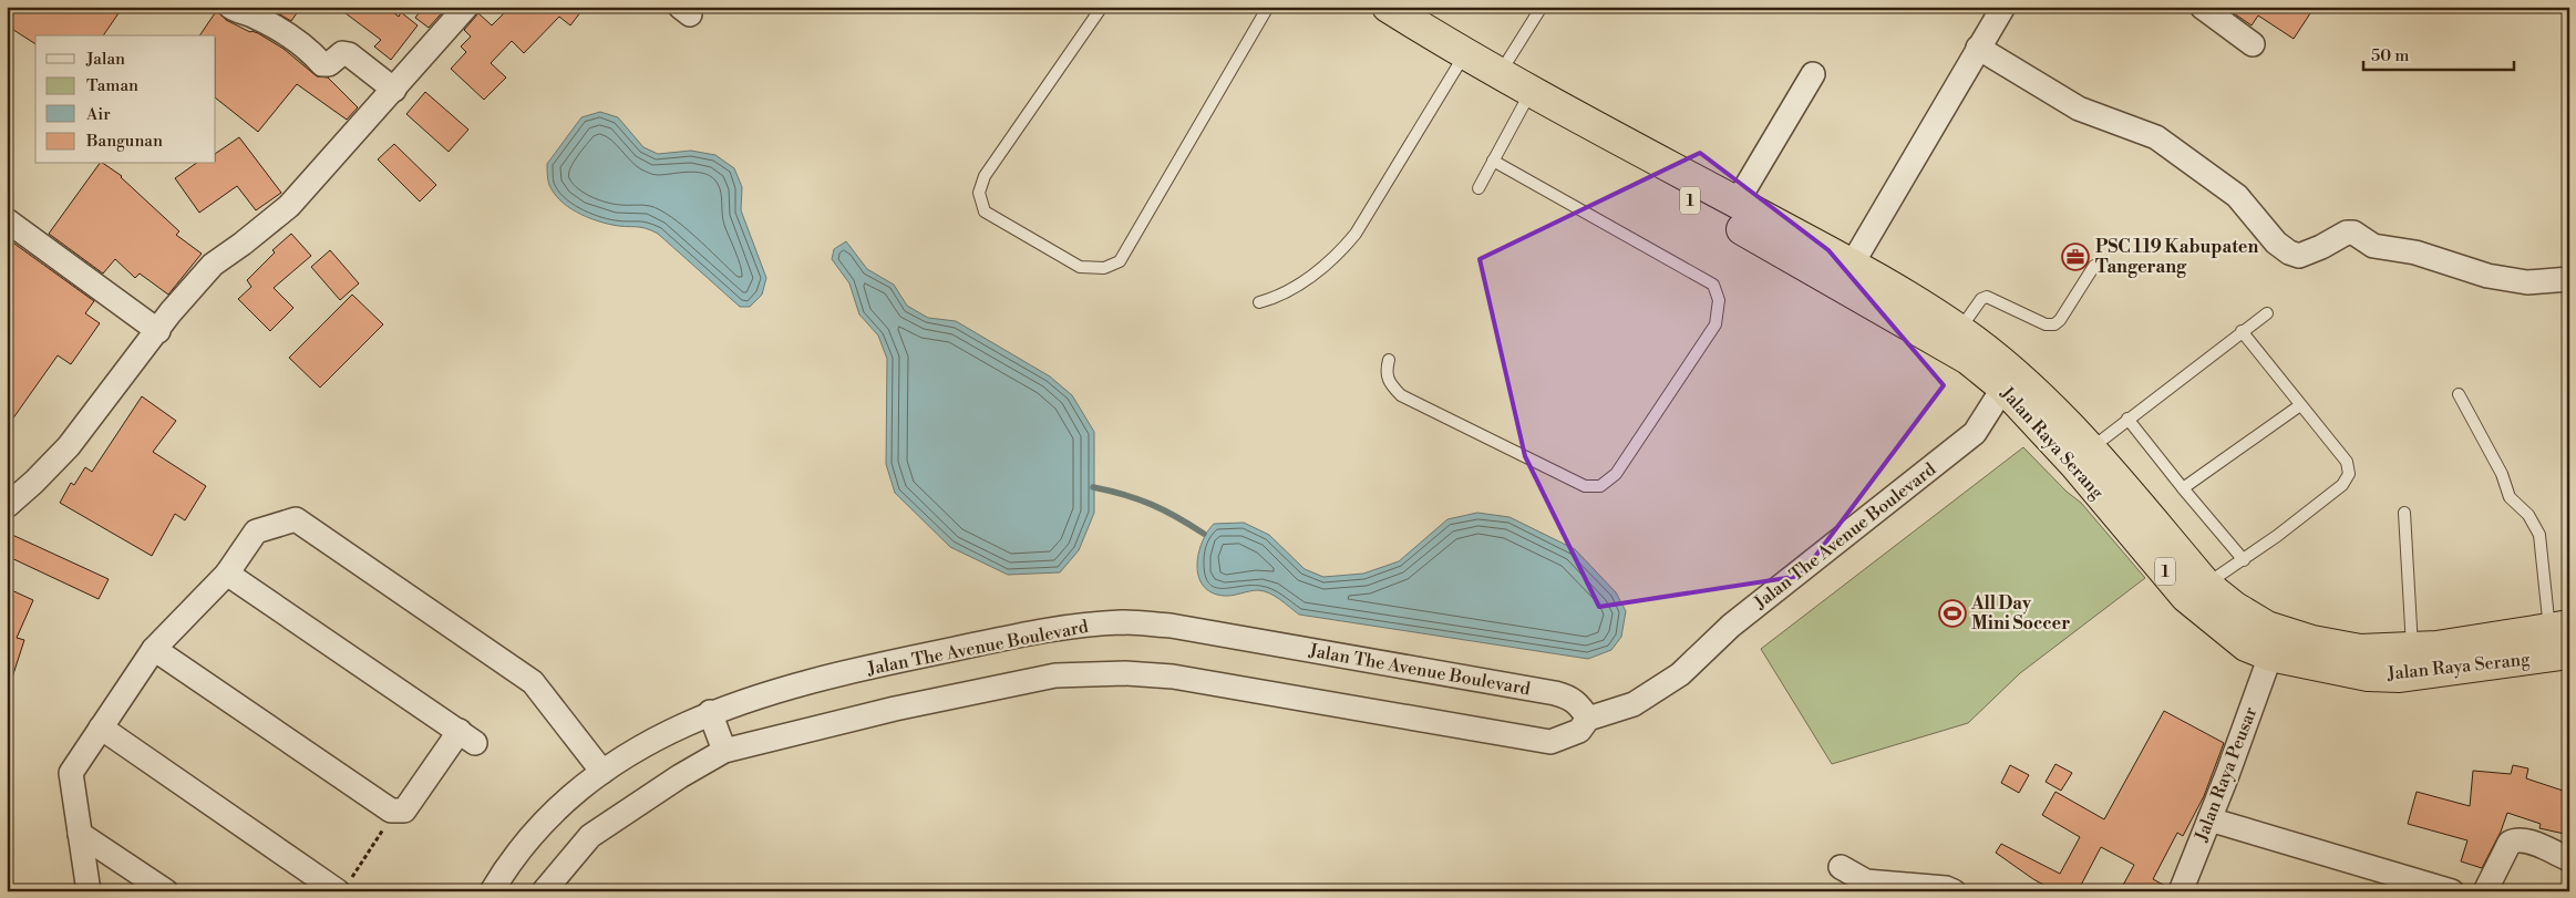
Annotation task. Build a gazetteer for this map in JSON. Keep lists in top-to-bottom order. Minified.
{"streets":{"highway":["1","Jalan Raya Serang"],"street":["Jalan The Avenue Boulevard","Jalan Raya Peusar"]},"crossings":[["Jalan Raya Serang","Jalan The Avenue Boulevard"],["Jalan Raya Serang","Jalan Raya Peusar"]],"places":{"office":["PSC 119 Kabupaten Tangerang"],"sports":["All Day Mini Soccer"]},"legend":["Jalan","Taman","Air","Bangunan"],"scale_bar":"50 m"}
